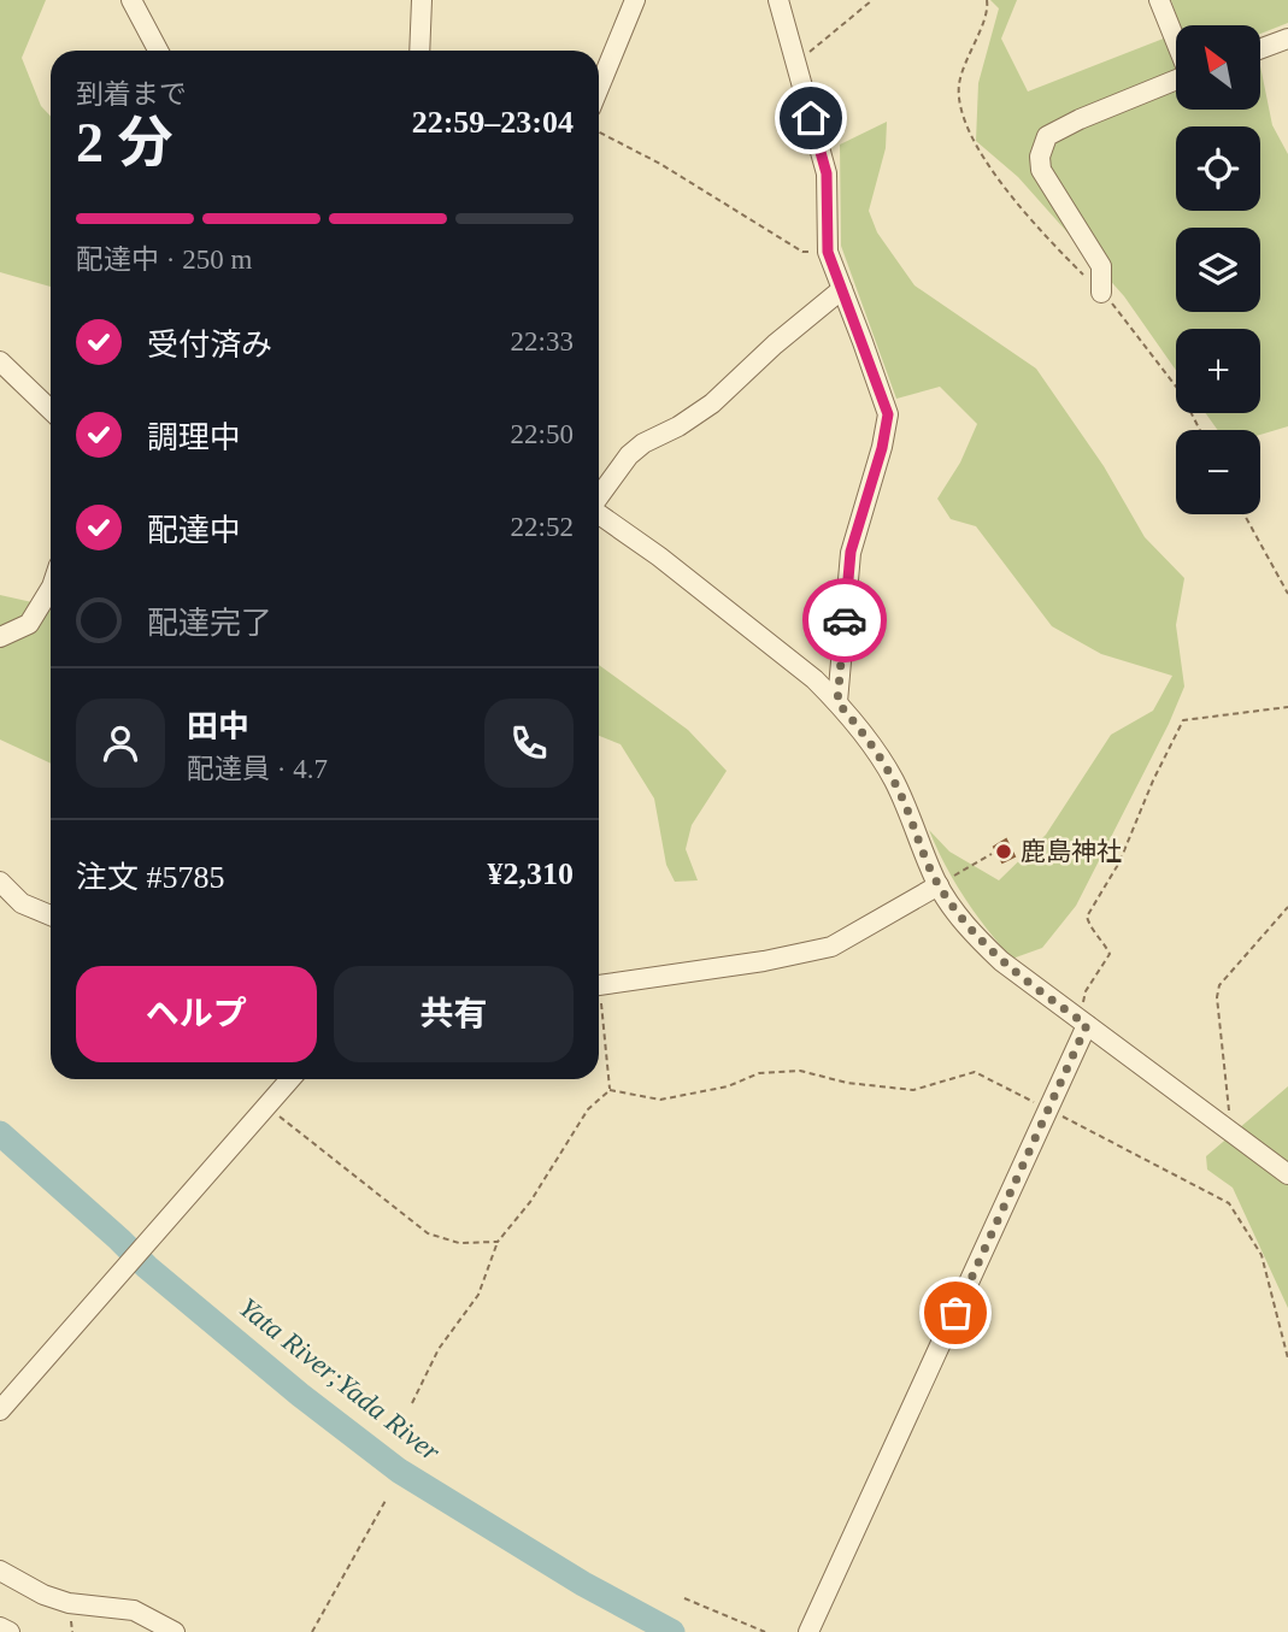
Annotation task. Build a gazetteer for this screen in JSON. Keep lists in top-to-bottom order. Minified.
{"water":["Yata River;Yada River"],"places":["鹿島神社"],"north":"top left","page":{"map_buttons":["+","−"],"heading":["2 分","到着まで","22:59–23:04"],"panel":["田中","配達員 · 4.7","注文 #5785","¥2,310"],"bar":"配達中 · 250 m","list":[["受付済み","22:33"],["調理中","22:50"],["配達中","22:52"],"配達完了"],"buttons":["ヘルプ","共有"]}}
